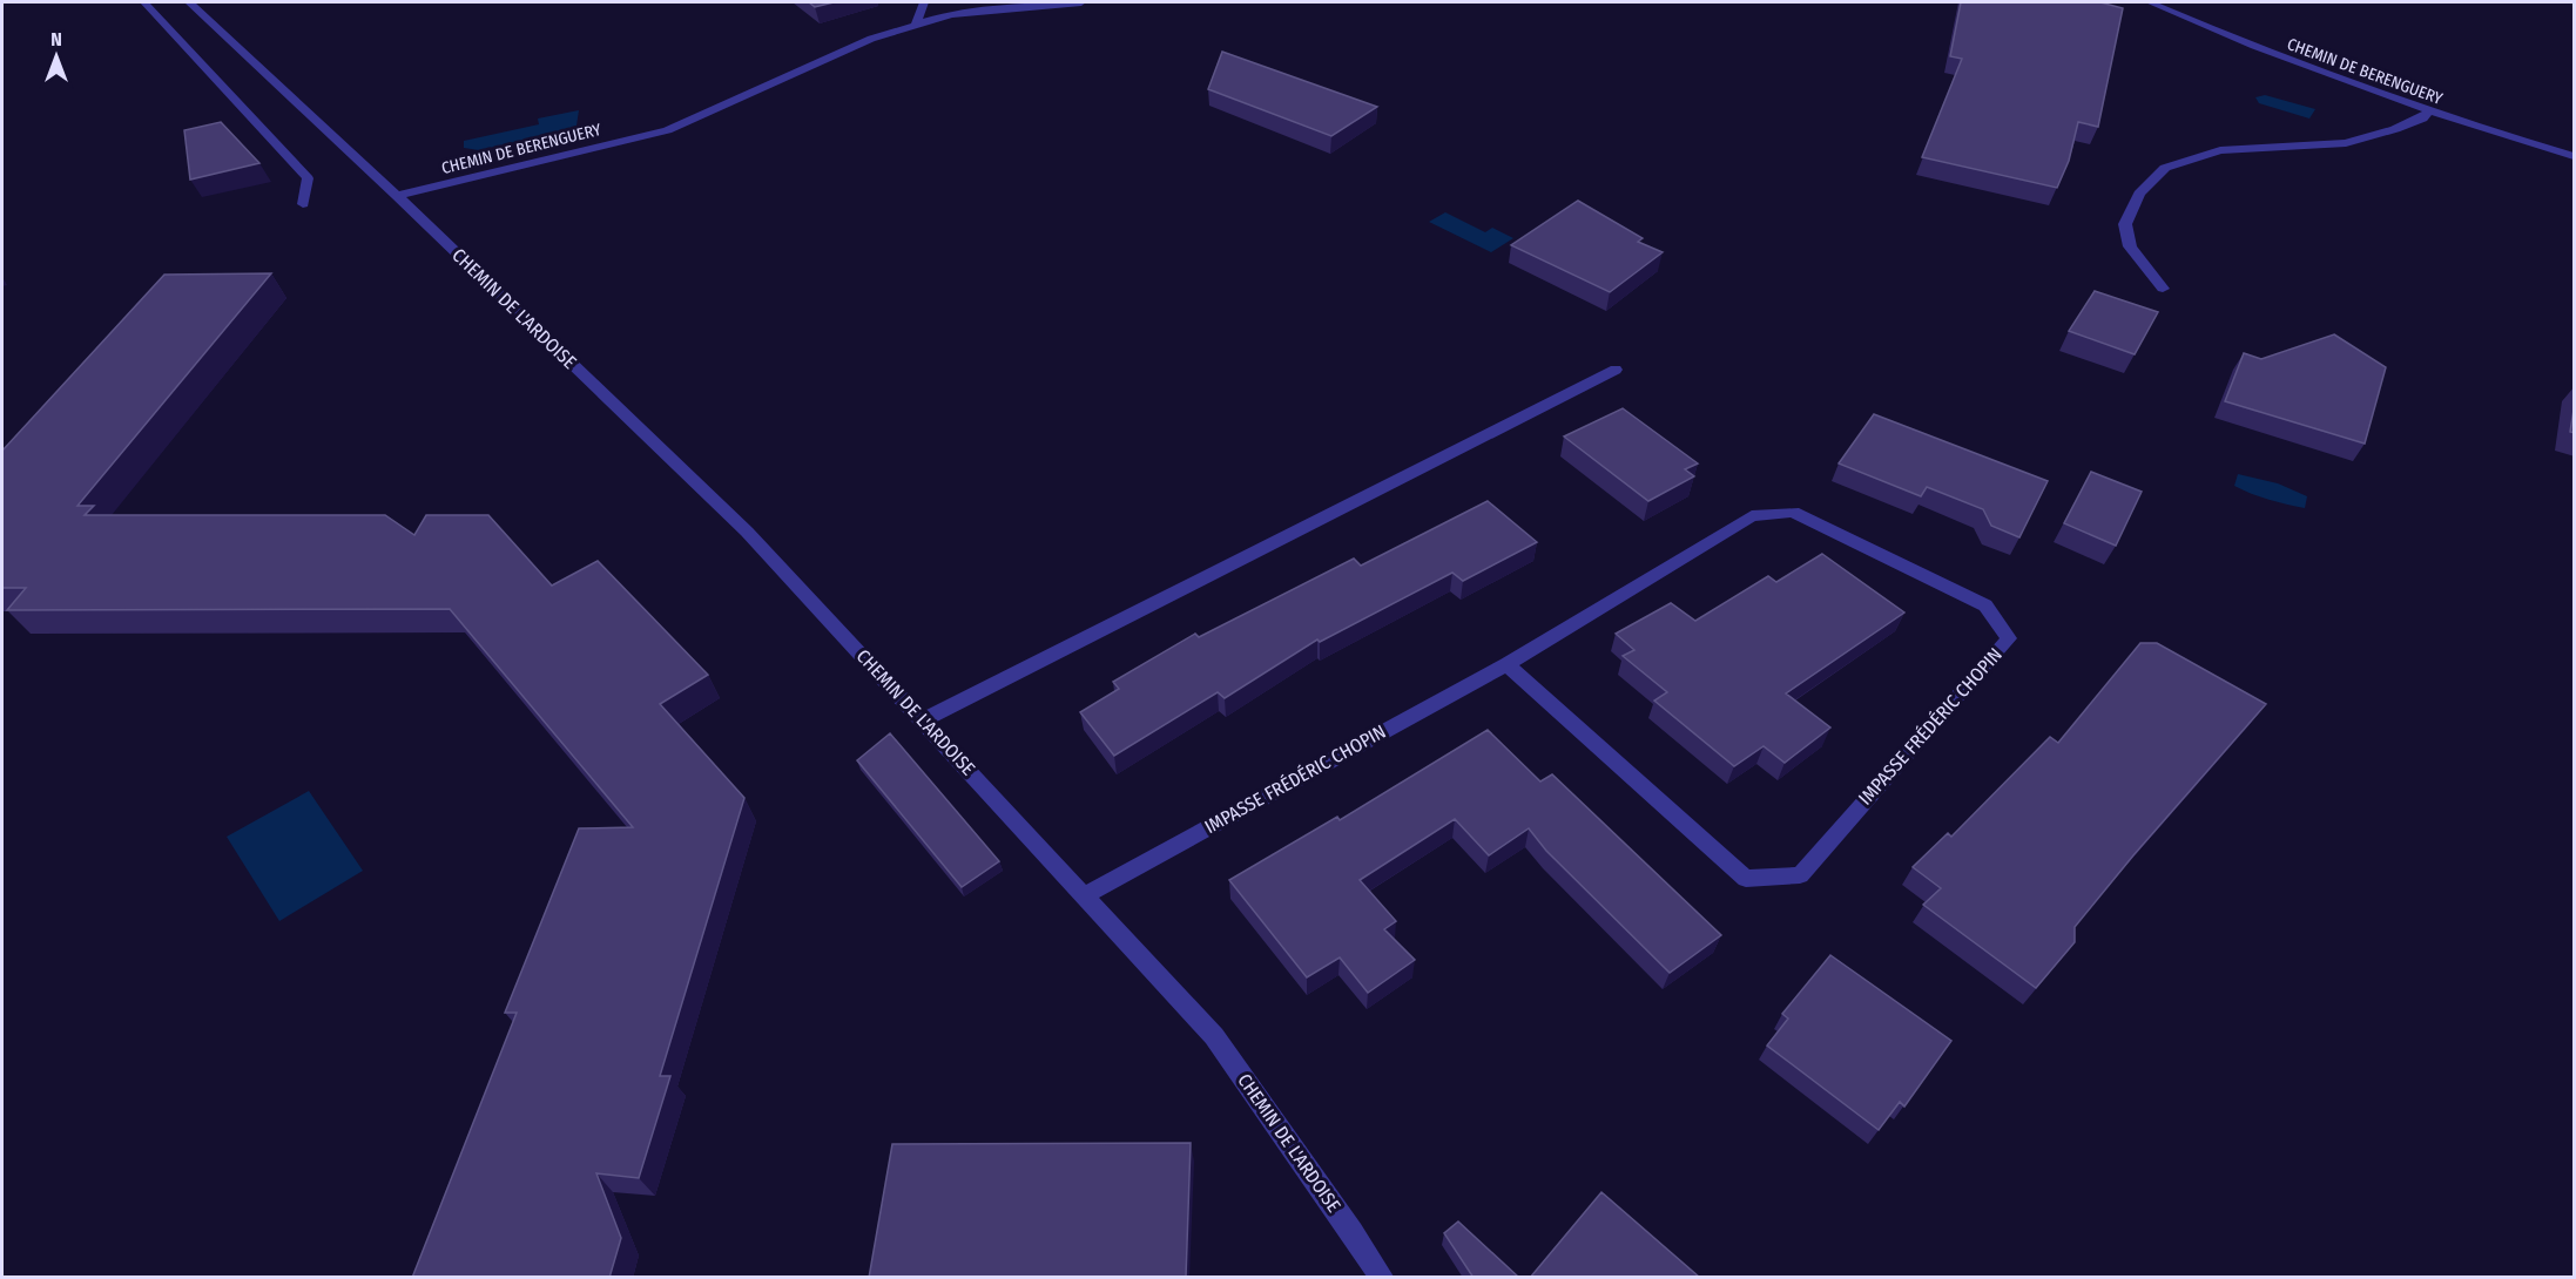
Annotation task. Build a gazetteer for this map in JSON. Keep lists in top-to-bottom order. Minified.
{"streets":{"street":["CHEMIN DE BERENGUERY","CHEMIN DE L'ARDOISE","IMPASSE FRÉDÉRIC CHOPIN"]},"crossings":[["CHEMIN DE BERENGUERY","CHEMIN DE L'ARDOISE"],["CHEMIN DE L'ARDOISE","IMPASSE FRÉDÉRIC CHOPIN"]],"north":"top"}
